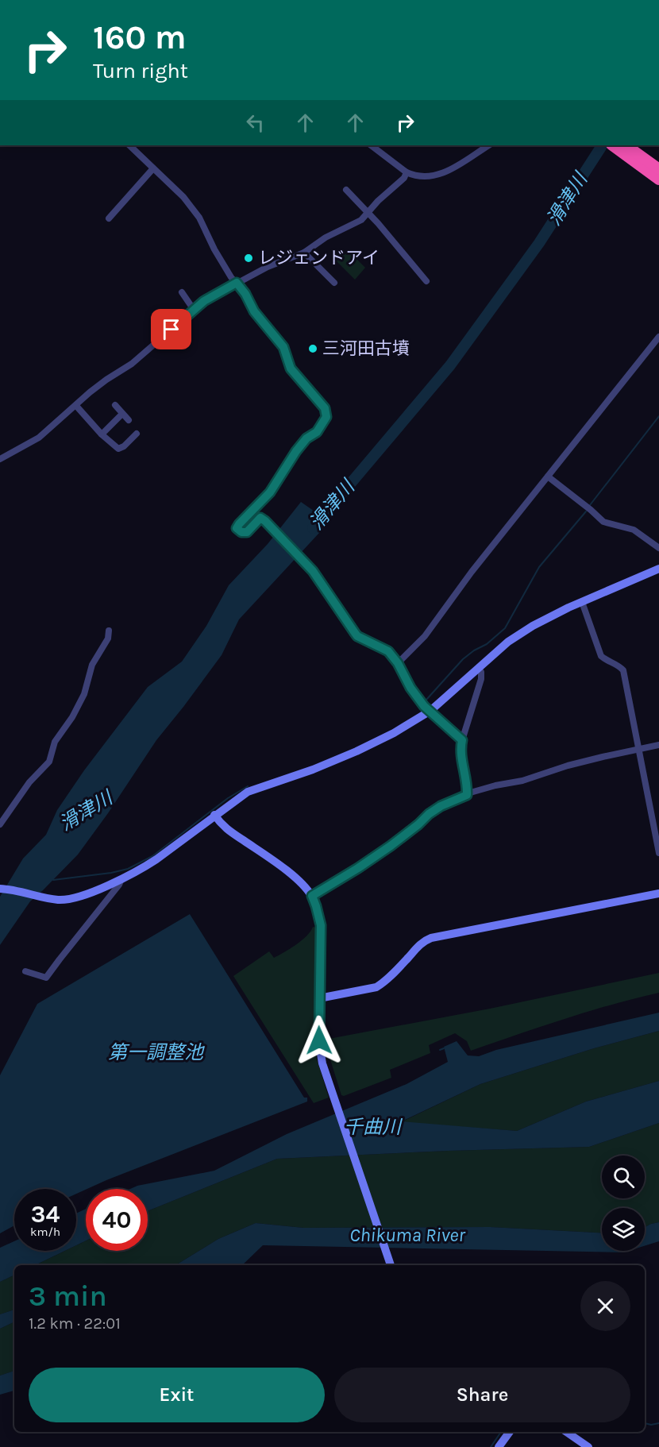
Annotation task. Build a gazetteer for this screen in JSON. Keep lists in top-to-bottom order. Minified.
{"water":["滑津川","第一調整池","千曲川","Chikuma River"],"places":["レジェンドアイ","三河田古墳"],"page":{"turn":["160 m","Turn right"],"speed":"34 km/h","limit":"40","heading":["3 min","1.2 km · 22:01"],"buttons":["Exit","Share"]}}
